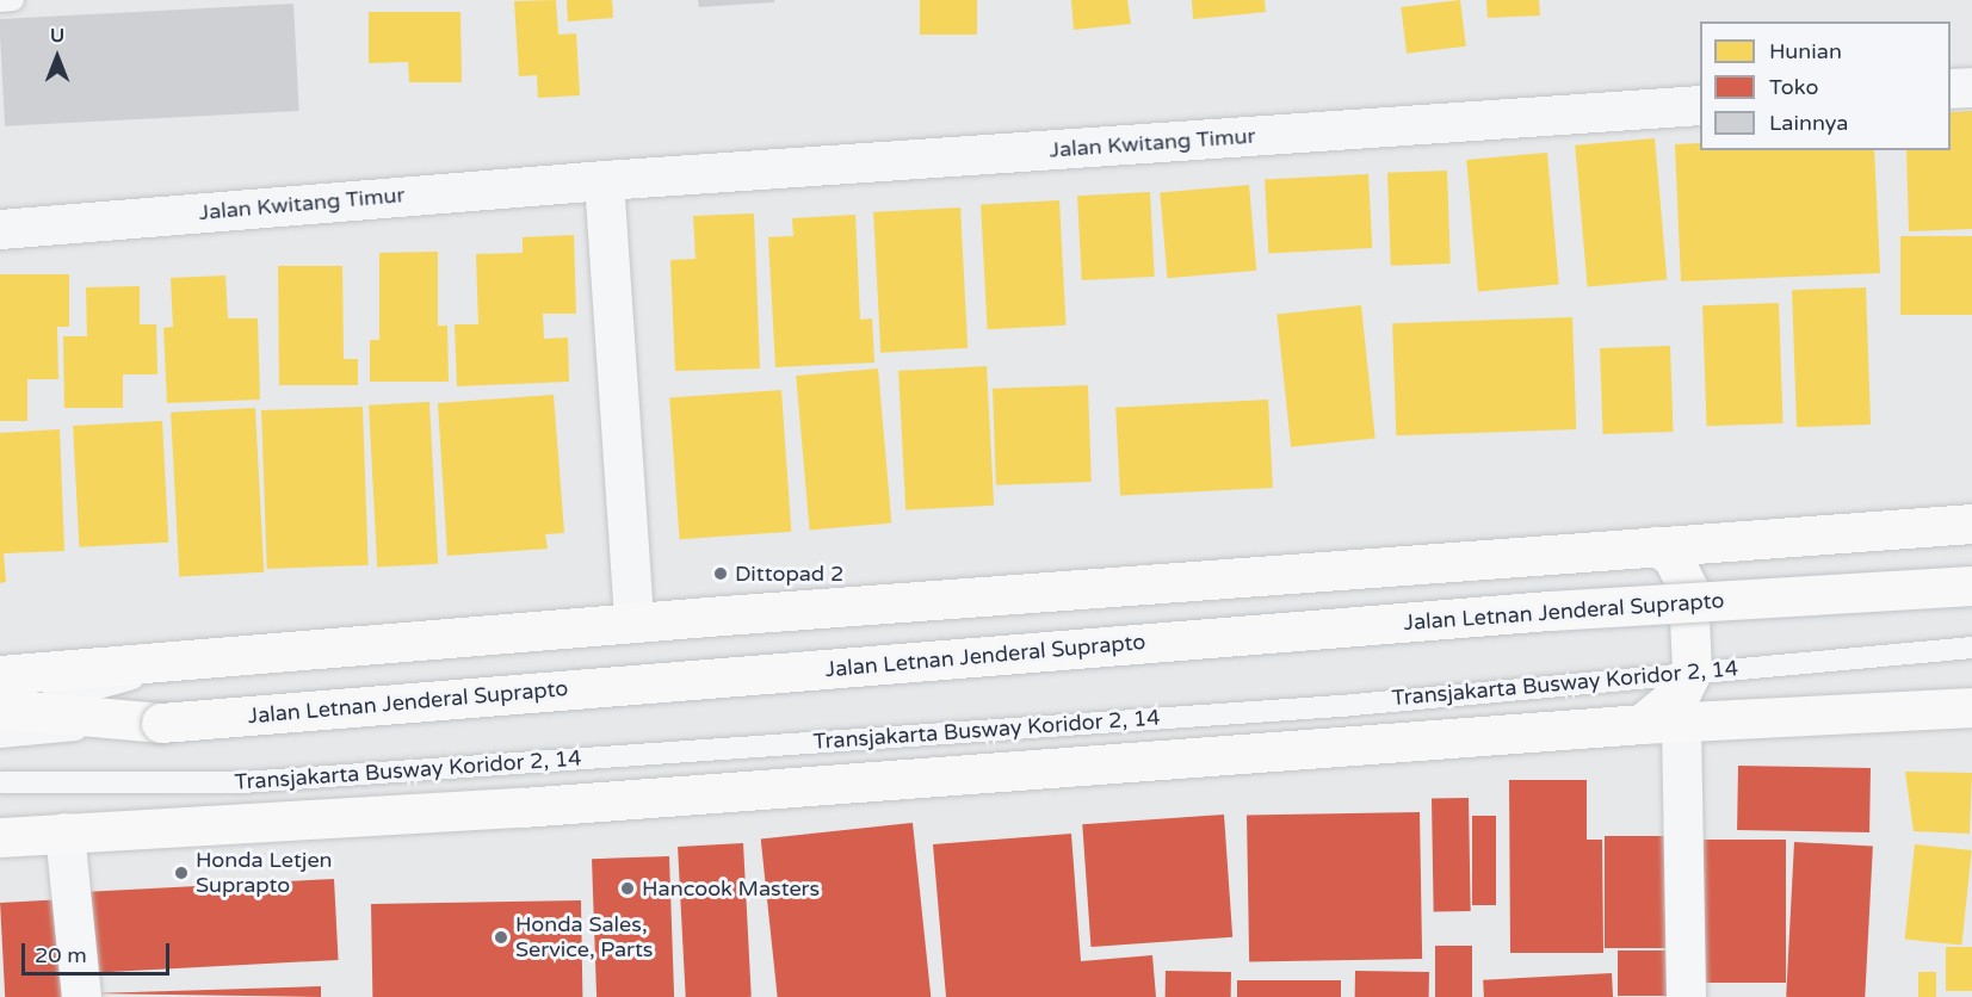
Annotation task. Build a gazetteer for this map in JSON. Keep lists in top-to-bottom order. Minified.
{"streets":{"main road":["Jalan Letnan Jenderal Suprapto"],"street":["Jalan Kwitang Timur"],"lane":["Transjakarta Busway Koridor 2, 14"]},"places":["Dittopad 2","Honda Letjen Suprapto","Hancook Masters","Honda Sales, Service, Parts"],"legend":["Hunian","Toko","Lainnya"],"scale_bar":"20 m","north":"top"}
